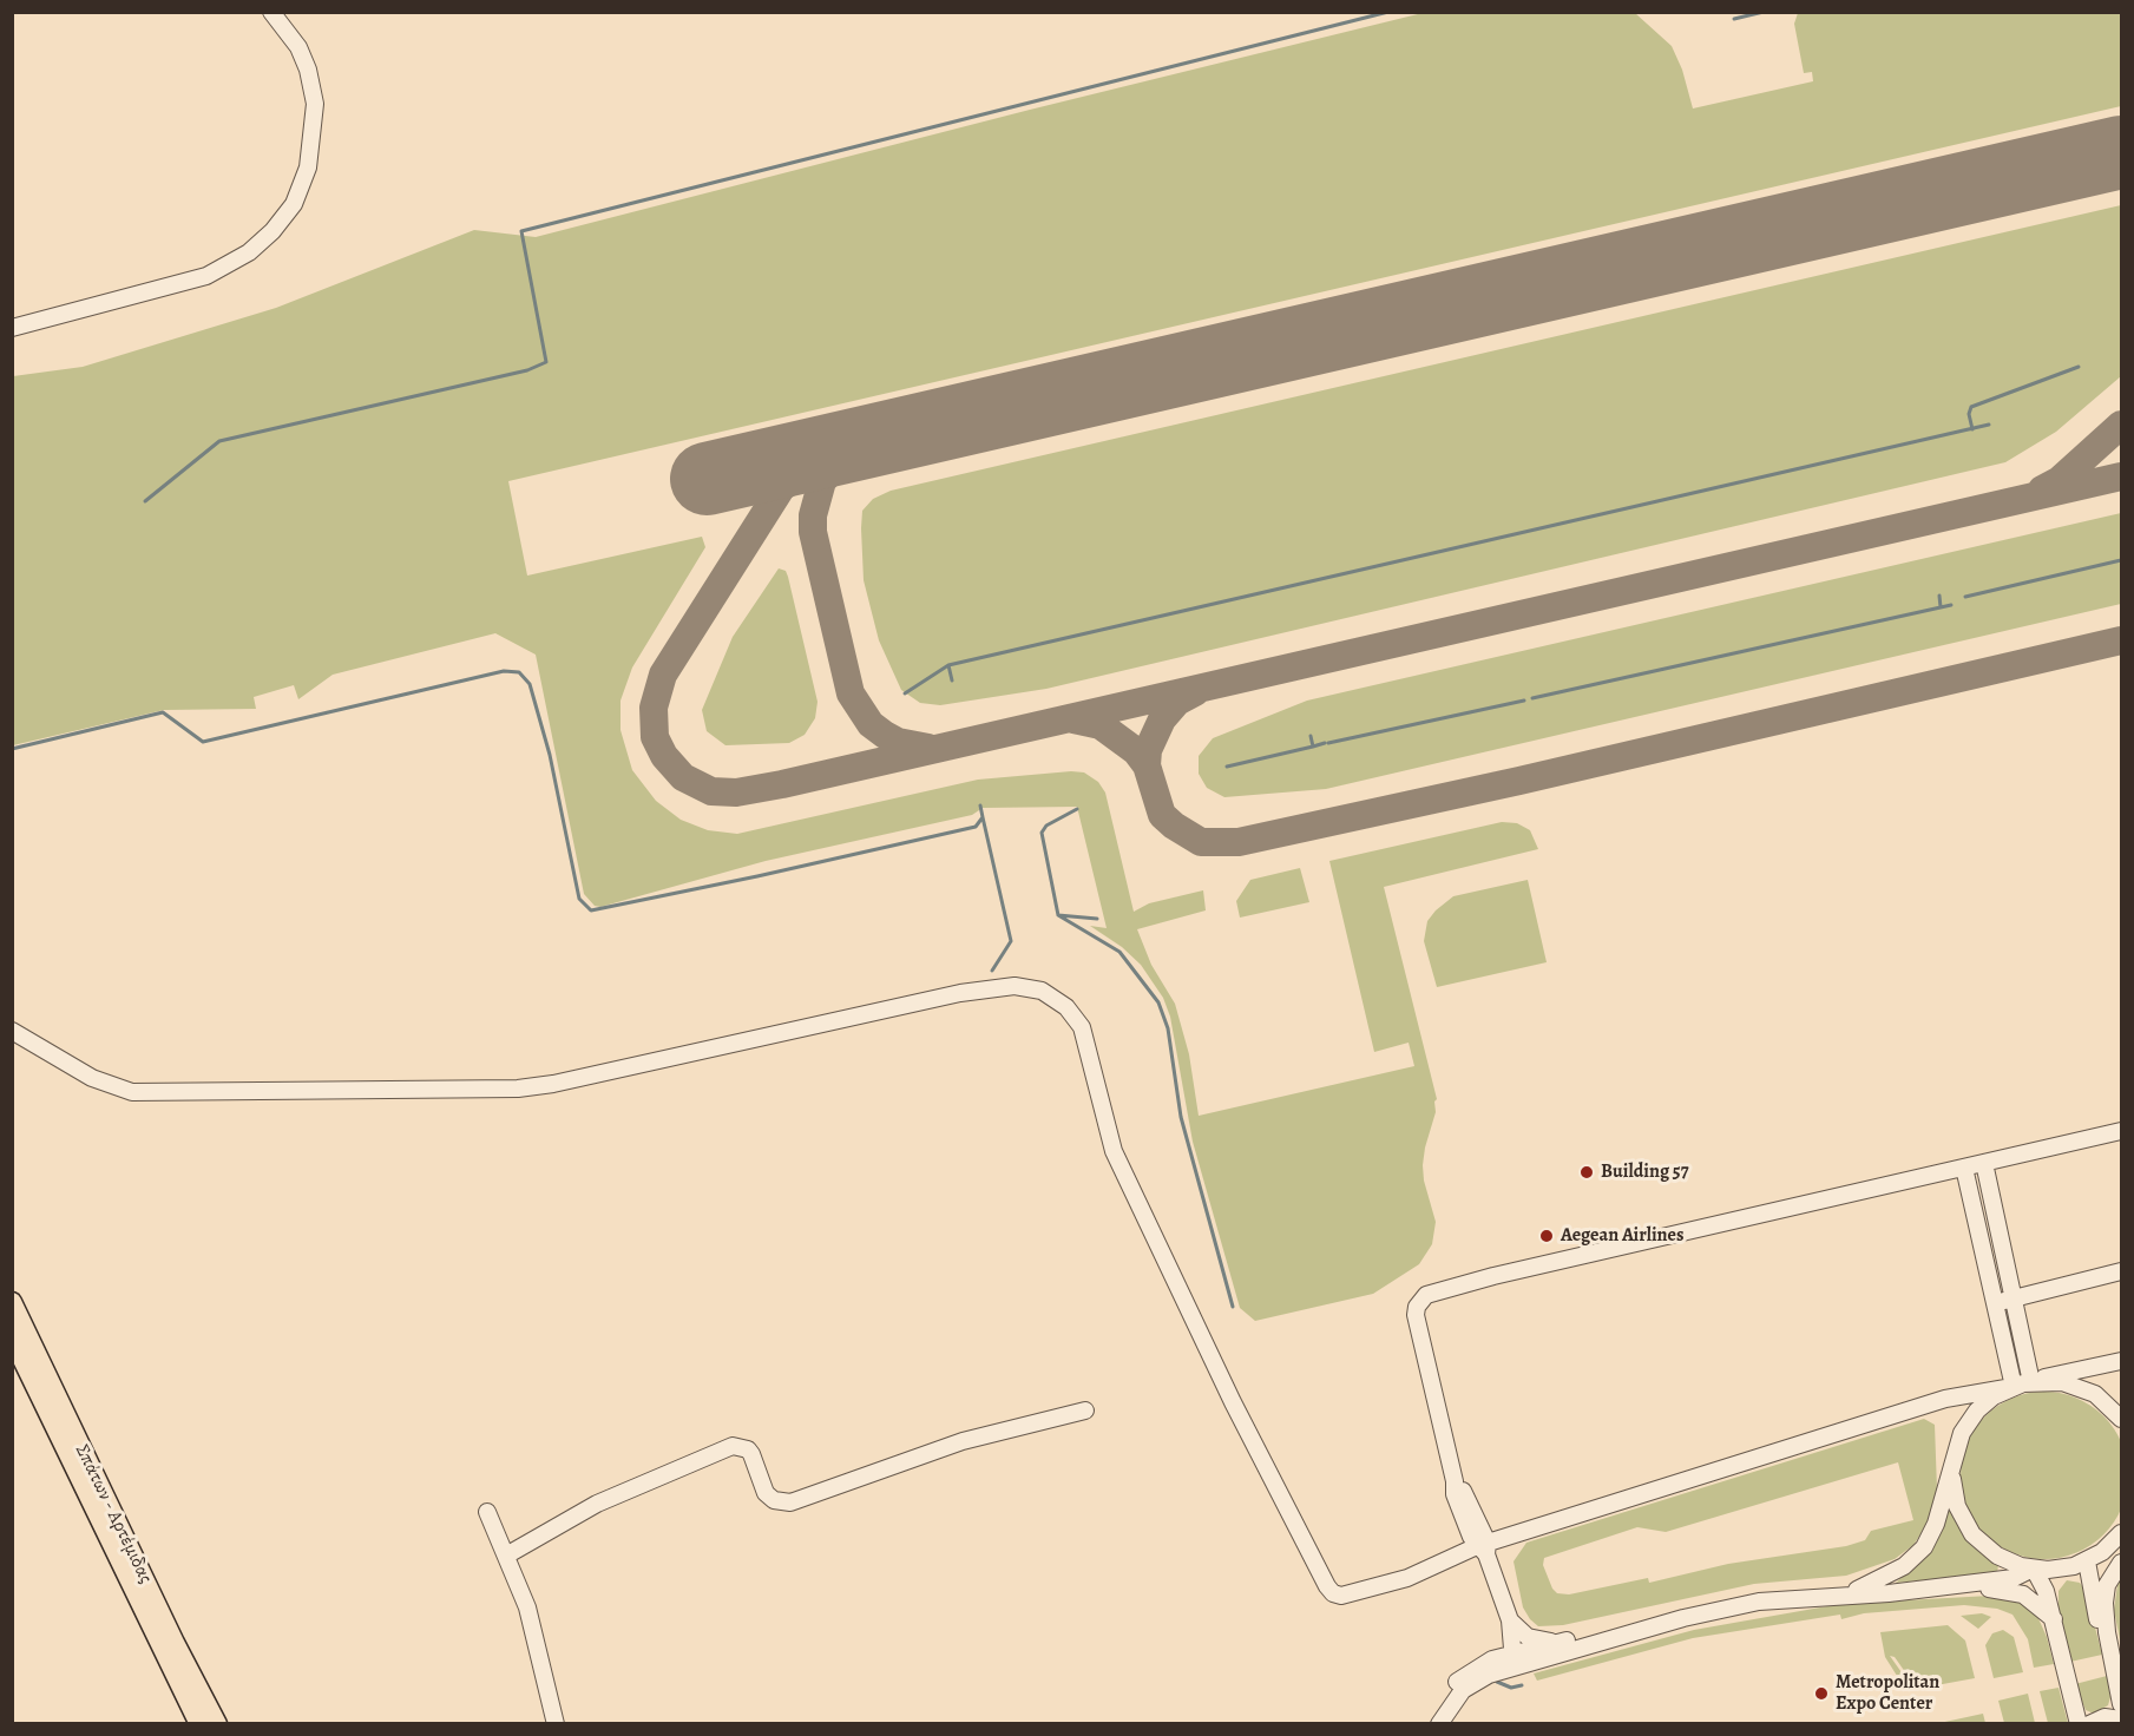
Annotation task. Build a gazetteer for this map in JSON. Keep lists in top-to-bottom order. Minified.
{"streets":{"main road":["Σπάτων - Αρτέμιδας"]},"places":["Building 57","Aegean Airlines","Metropolitan Expo Center"]}
